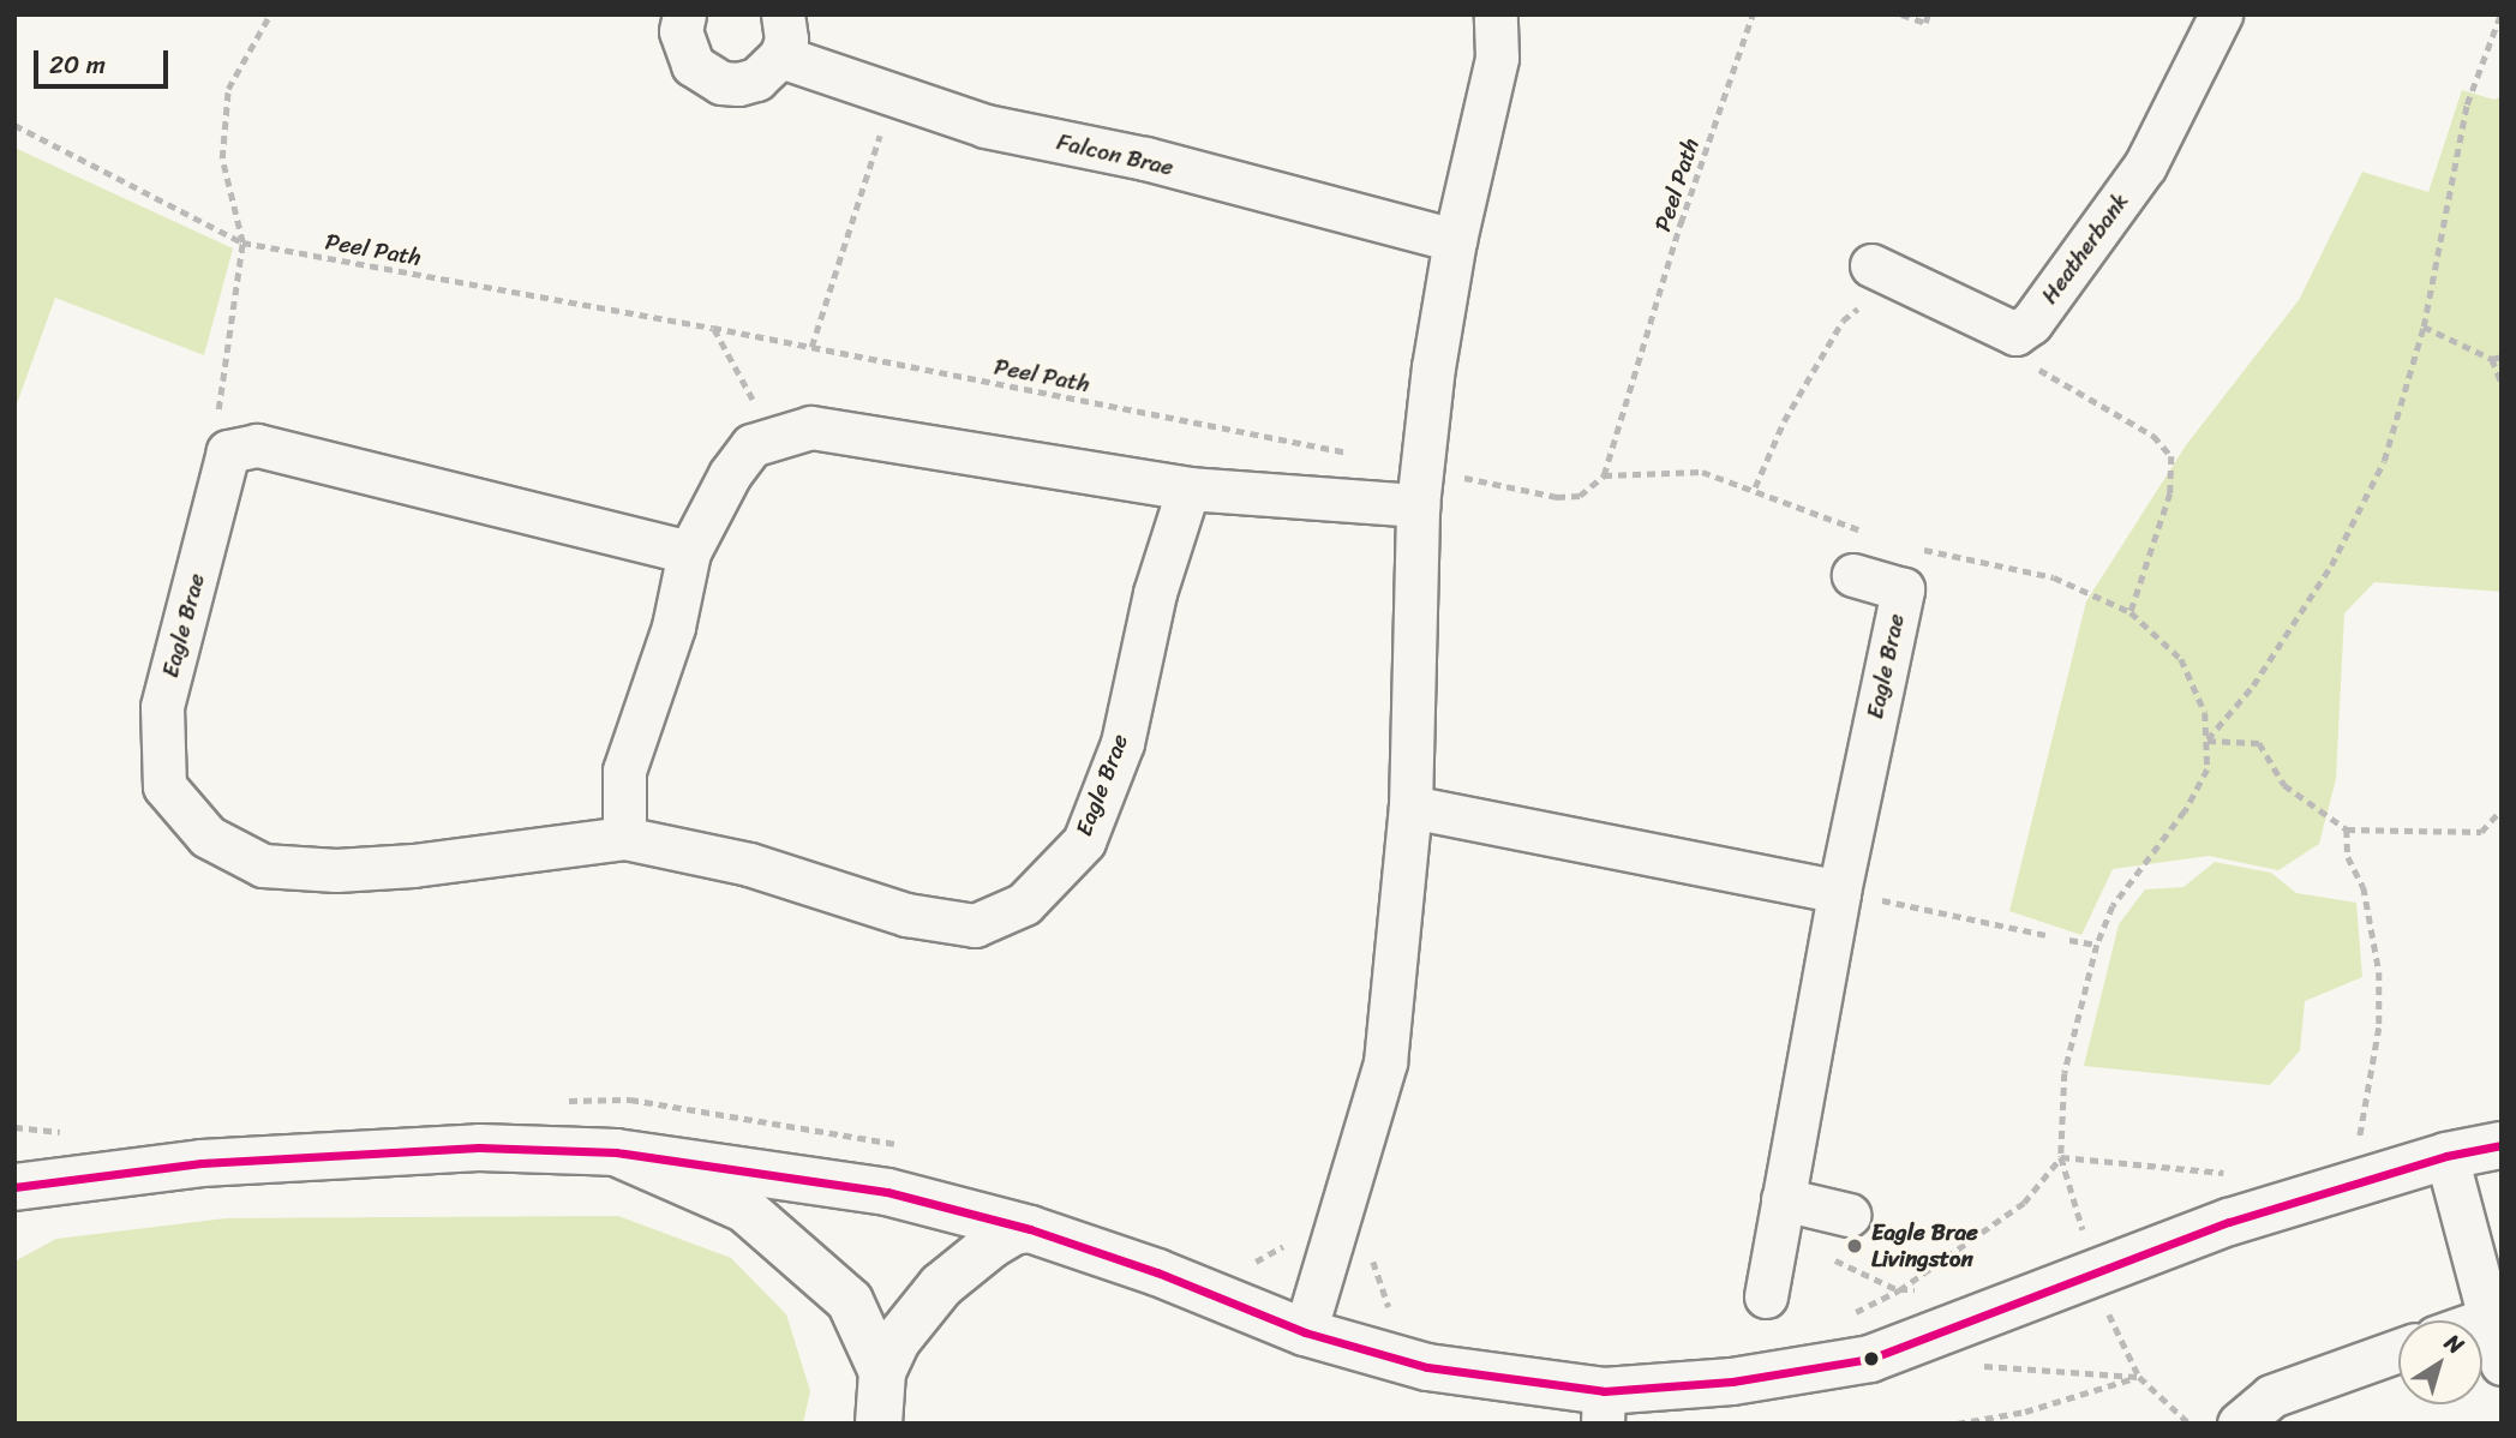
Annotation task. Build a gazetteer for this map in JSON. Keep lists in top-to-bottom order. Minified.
{"streets":{"street":["Falcon Brae","Heatherbank","Eagle Brae"],"path":["Peel Path"]},"places":["Eagle Brae Livingston"],"scale_bar":"20 m","north":"top right"}
